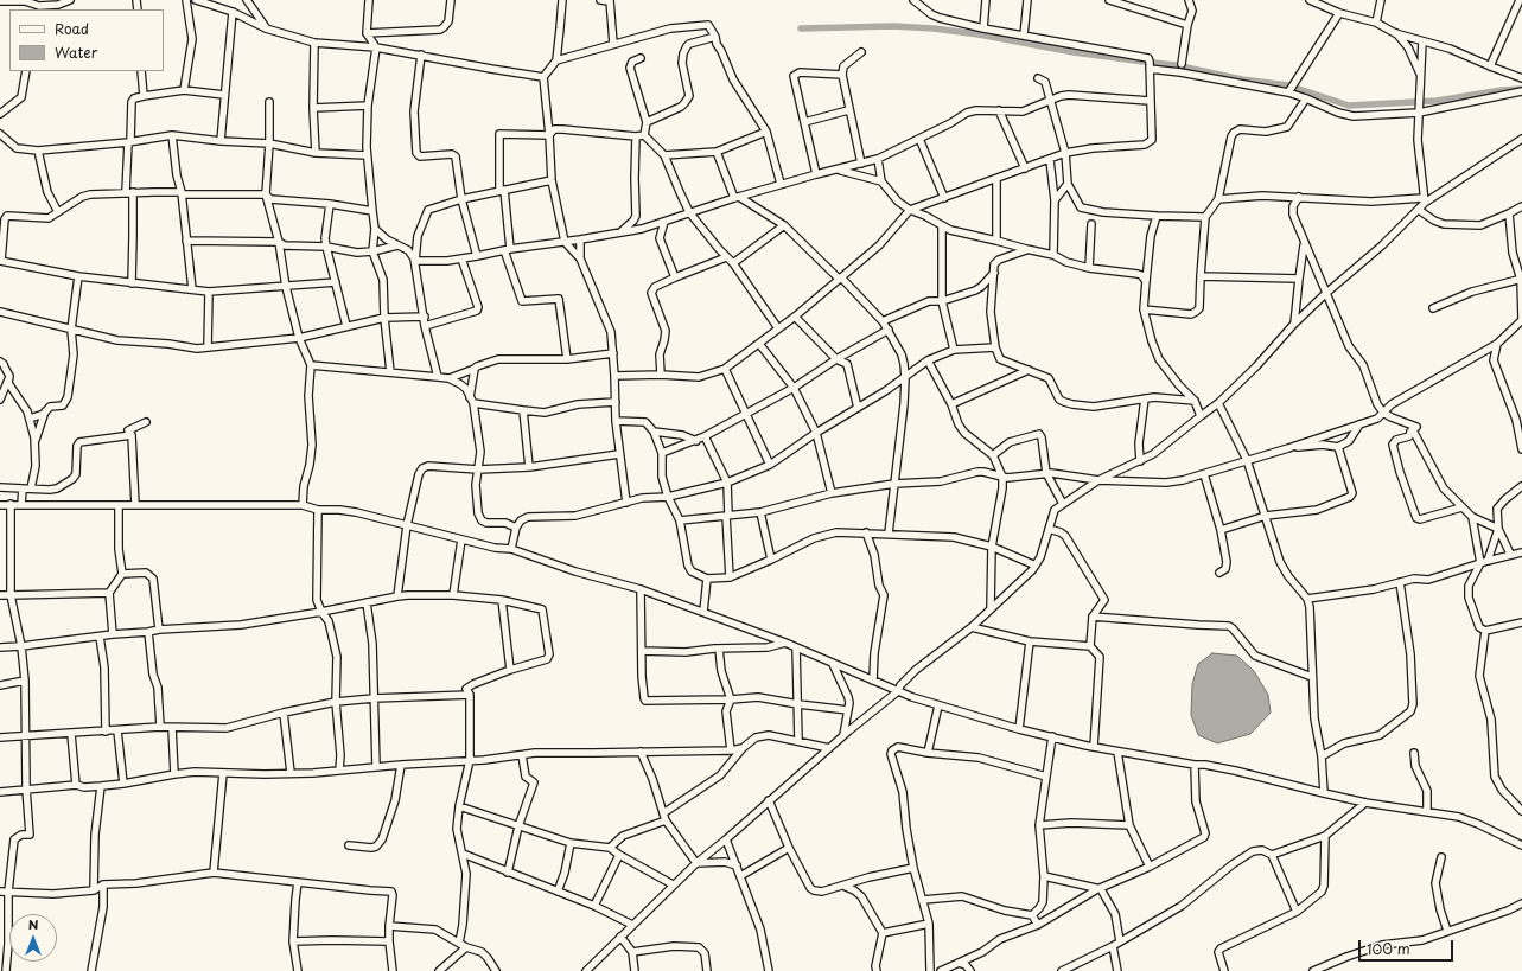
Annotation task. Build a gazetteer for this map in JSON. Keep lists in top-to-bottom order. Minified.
{"legend":["Road","Water"],"scale_bar":"100 m","north":"top"}
